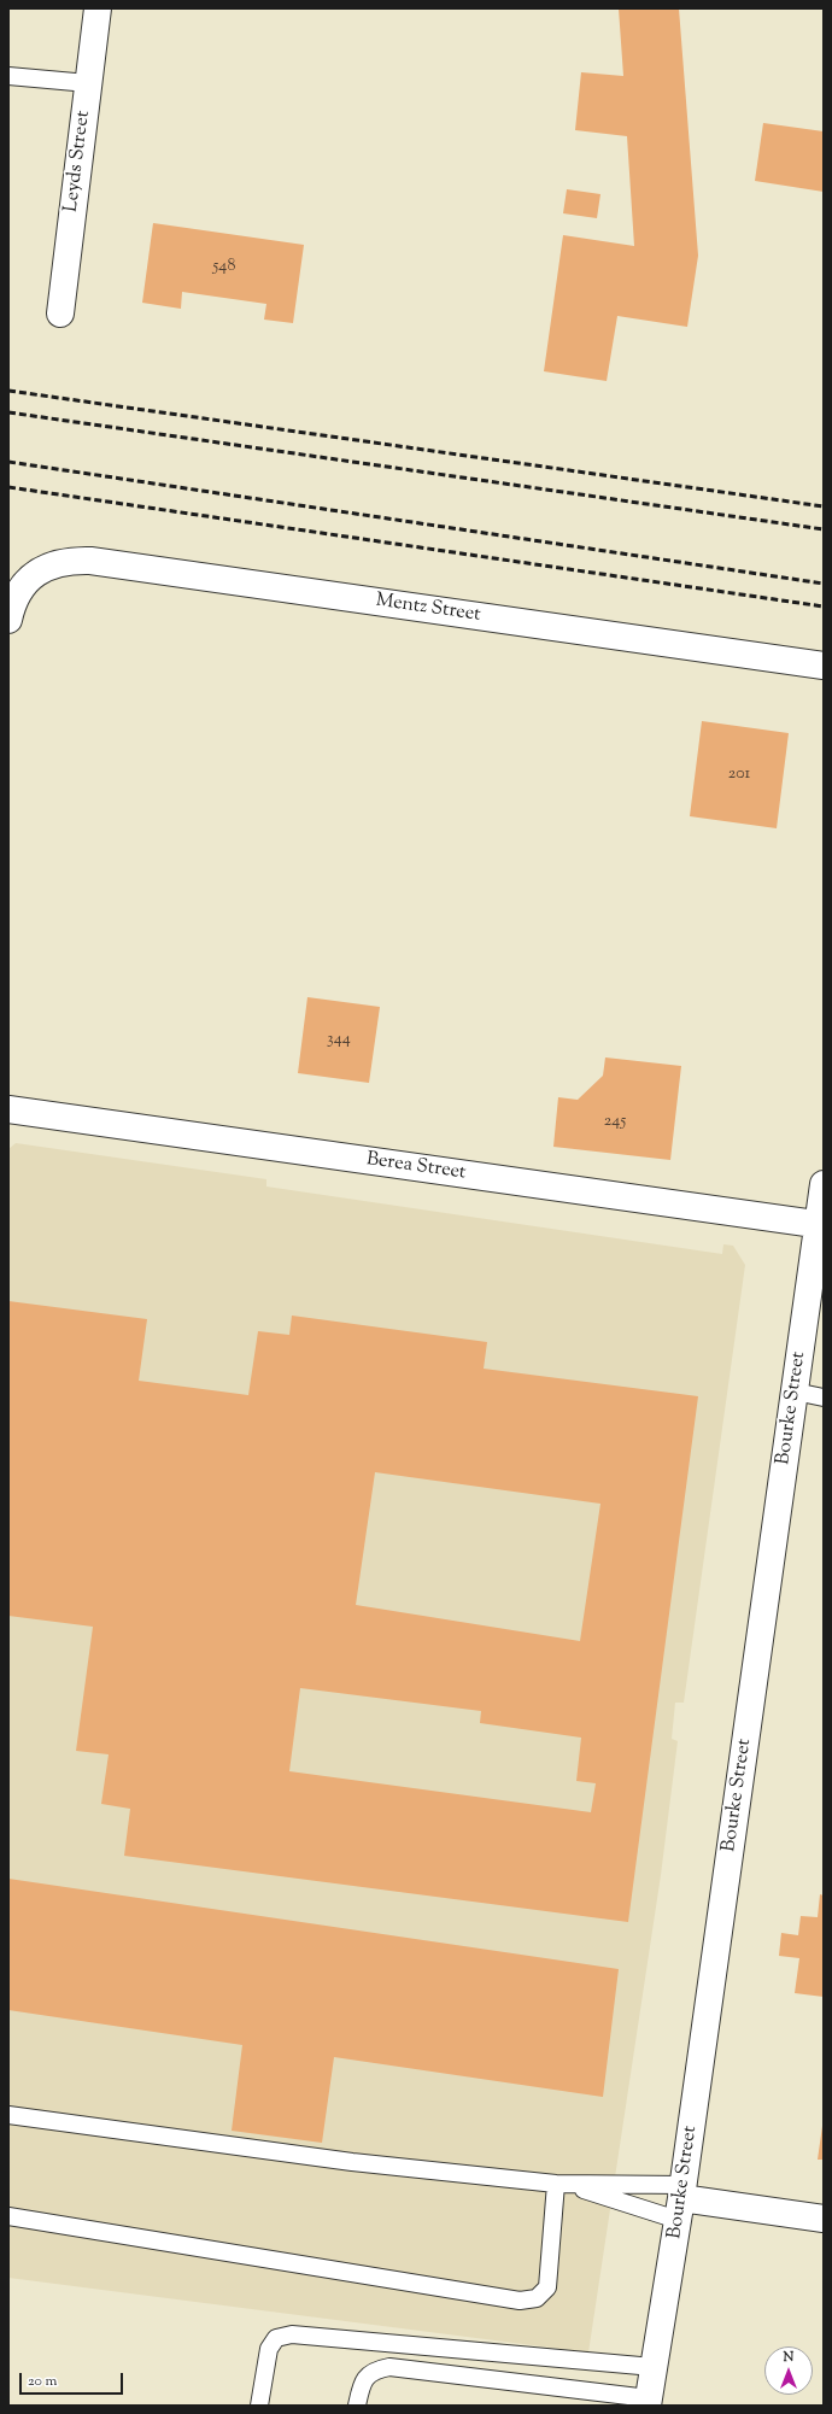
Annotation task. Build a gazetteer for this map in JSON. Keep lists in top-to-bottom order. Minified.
{"streets":{"street":["Leyds Street","Mentz Street","Berea Street","Bourke Street"]},"crossings":[["Berea Street","Bourke Street"]],"house_numbers":["548","201","344","245"],"scale_bar":"20 m","north":"top"}
